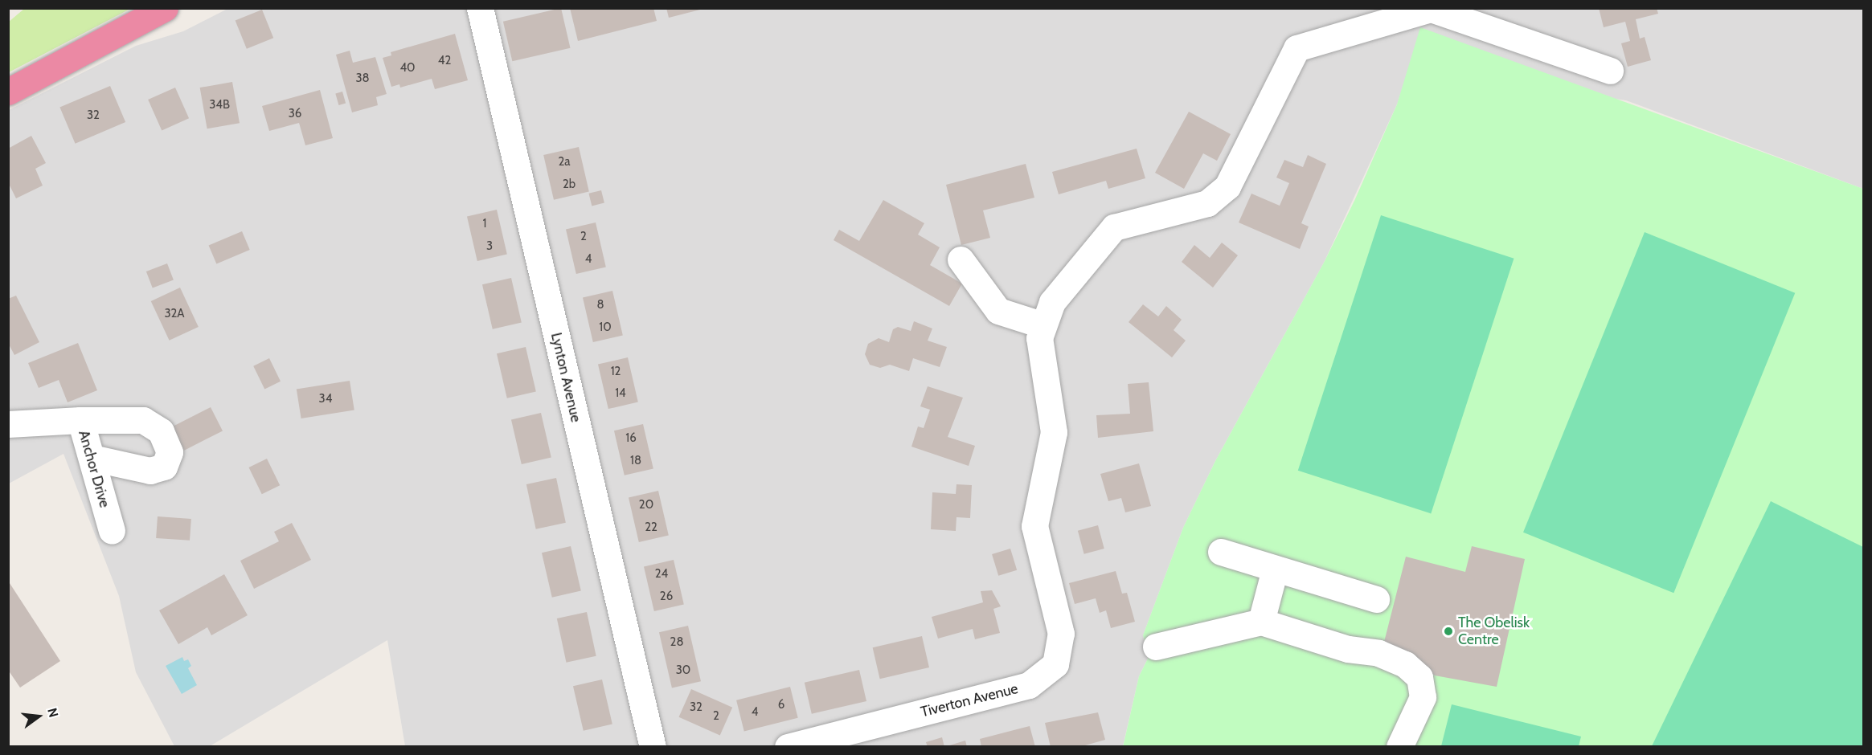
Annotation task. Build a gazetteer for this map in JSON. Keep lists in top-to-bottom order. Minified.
{"streets":{"street":["Lynton Avenue","Anchor Drive","Tiverton Avenue"]},"places":["The Obelisk Centre"],"house_numbers":["42","40","38","34B","36","32","2a","2b","1","2","3","4","8","32A","10","12","14","34","16","18","20","22","24","26","28","30","6","32","4","2"],"north":"right"}
